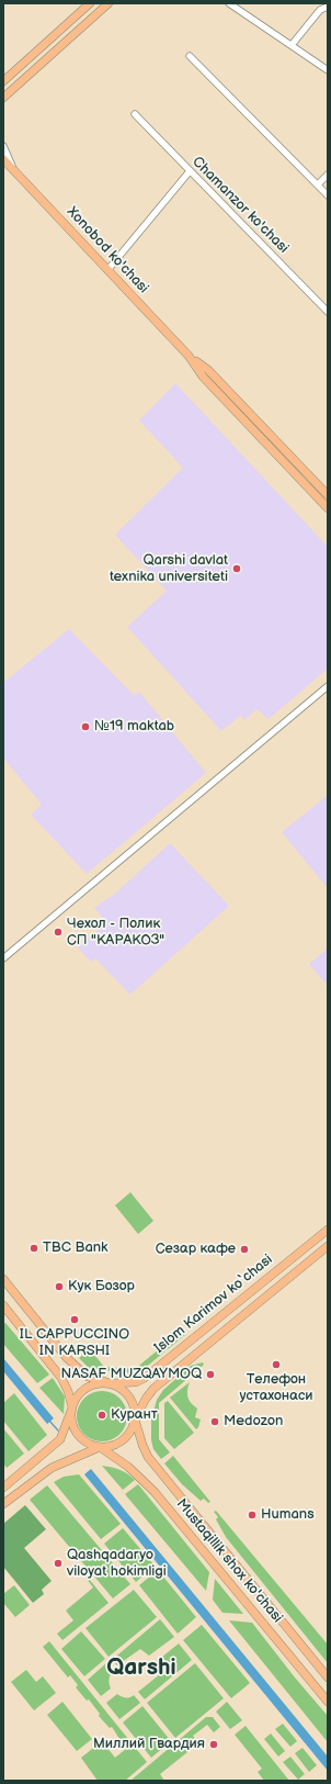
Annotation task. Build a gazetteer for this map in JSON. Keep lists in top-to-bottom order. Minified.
{"streets":{"main road":["Xonobod ko'chasi","Islom Karimov ko‘chasi","Mustaqillik shox ko'chasi"],"street":["Chamanzor ko'chasi"]},"crossings":[["Islom Karimov ko‘chasi","Mustaqillik shox ko'chasi"]],"districts":["Qarshi"],"places":["Qarshi davlat texnika universiteti","№19 maktab","Чехол - Полик СП \"КАРАКОЗ\"","TBC Bank","Сезар кафе","Кук Бозор","IL CAPPUCCINO IN KARSHI","Телефон устахонаси","NASAF MUZQAYMOQ","Курант","Medozon","Humans","Qashqadaryo viloyat hokimligi","Миллий Гвардия"]}
